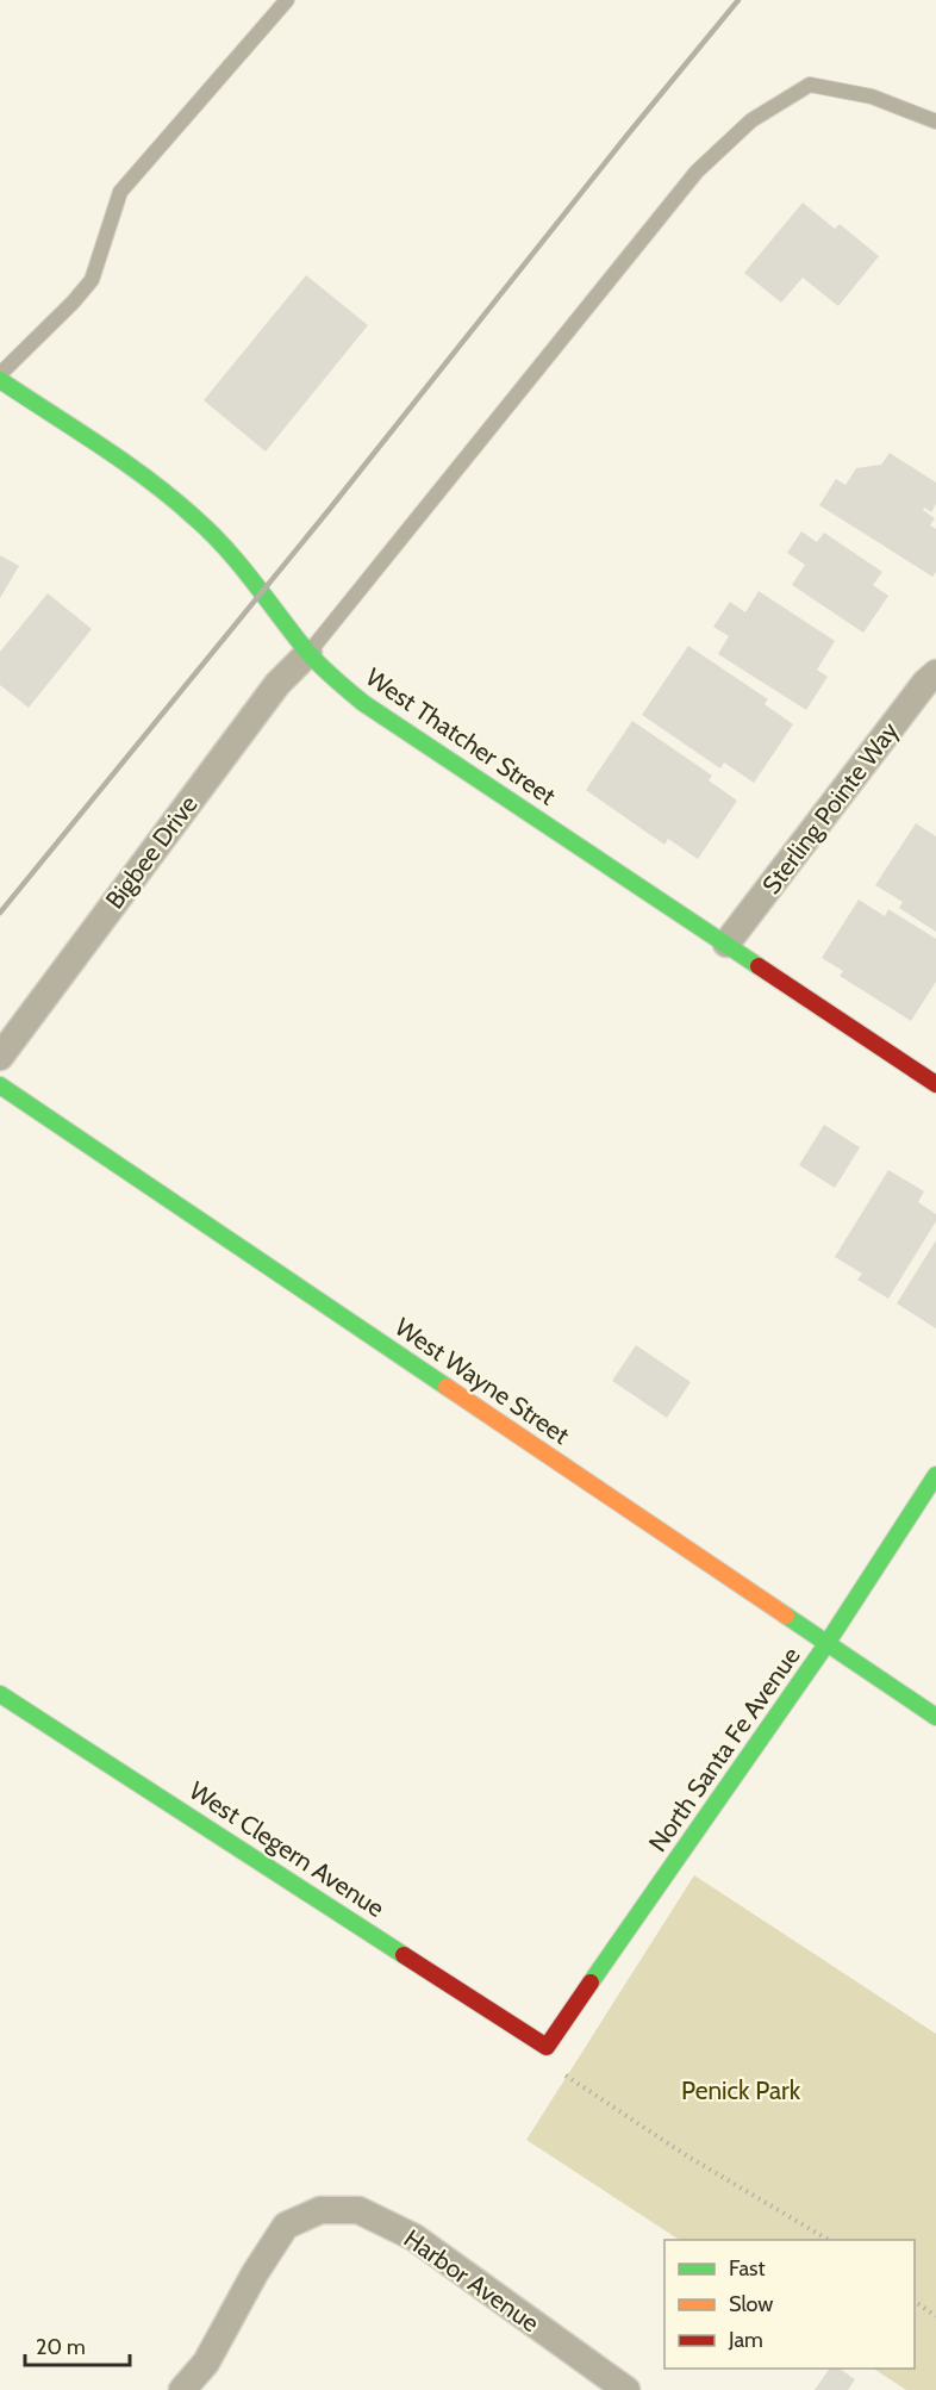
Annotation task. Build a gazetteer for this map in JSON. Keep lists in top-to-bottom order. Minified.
{"streets":{"street":["West Thatcher Street","Sterling Pointe Way","Bigbee Drive","West Wayne Street","North Santa Fe Avenue","West Clegern Avenue","Harbor Avenue"]},"crossings":[["West Thatcher Street","Sterling Pointe Way"],["West Thatcher Street","Bigbee Drive"],["West Wayne Street","North Santa Fe Avenue"],["North Santa Fe Avenue","West Clegern Avenue"]],"parks":["Penick Park"],"legend":["Fast","Slow","Jam"],"scale_bar":"20 m"}
